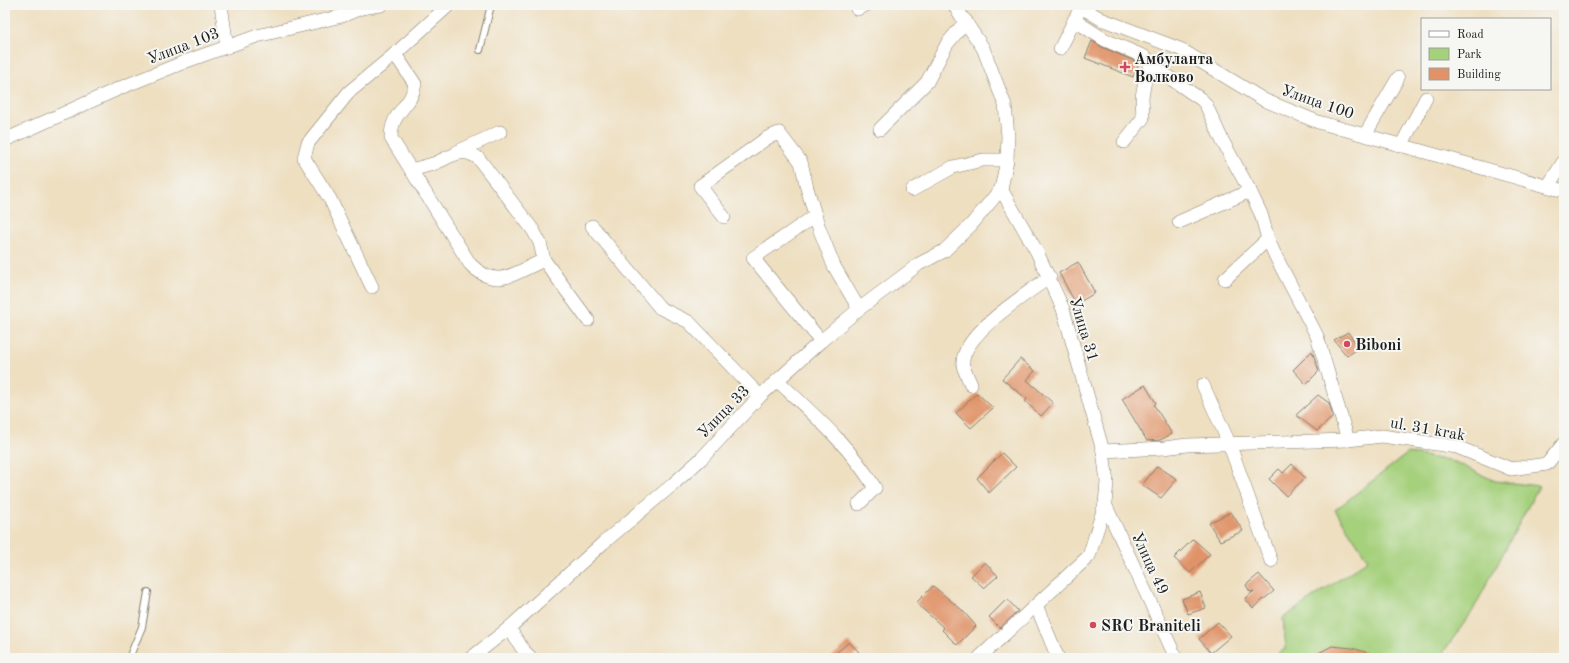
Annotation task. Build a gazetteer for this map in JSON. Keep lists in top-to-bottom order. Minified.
{"streets":{"street":["Улица 103","Улица 100","Улица 31","Улица 33","ul. 31 krak","Улица 49"]},"crossings":[["Улица 31","Улица 33"],["Улица 31","ul. 31 krak"],["Улица 31","Улица 49"]],"places":{"health":["Амбуланта Волково"],"other":["Biboni","SRC Braniteli"]},"legend":["Road","Park","Building"]}
